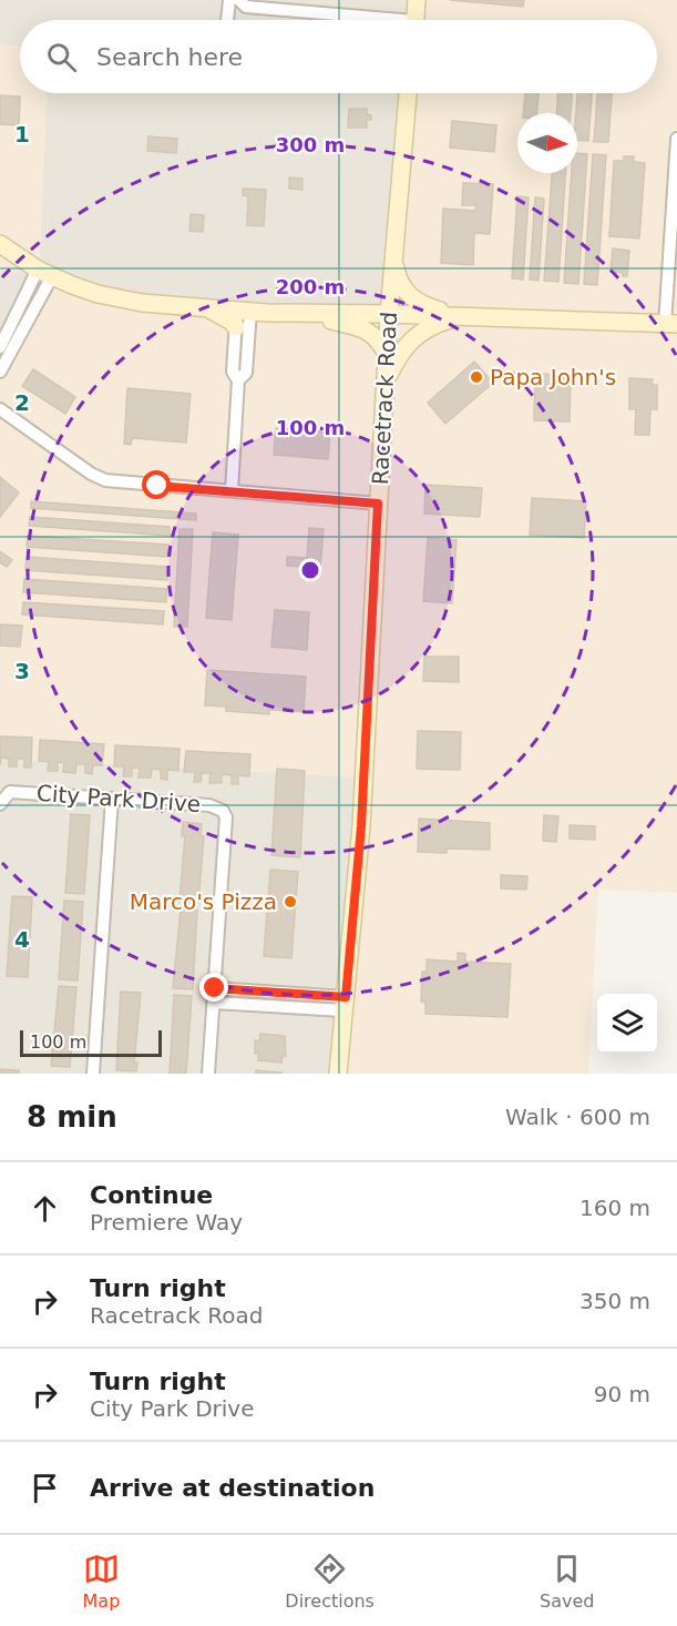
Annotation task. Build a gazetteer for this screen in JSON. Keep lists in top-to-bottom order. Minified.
{"streets":{"street":["Racetrack Road","City Park Drive"]},"places":["Papa John's","Marco's Pizza"],"scale_bar":"100 m","north":"right","page":{"search":"Search here","scale":"100 m","heading":["8 min","Walk · 600 m"],"list":[["Continue","Premiere Way","160 m"],["Turn right","Racetrack Road","350 m"],["Turn right","City Park Drive","90 m"],"Arrive at destination"],"nav":["Map","Directions","Saved"]},"grid":{"rows":["1","2","3","4"]},"rings":["300 m","200 m","100 m"]}
